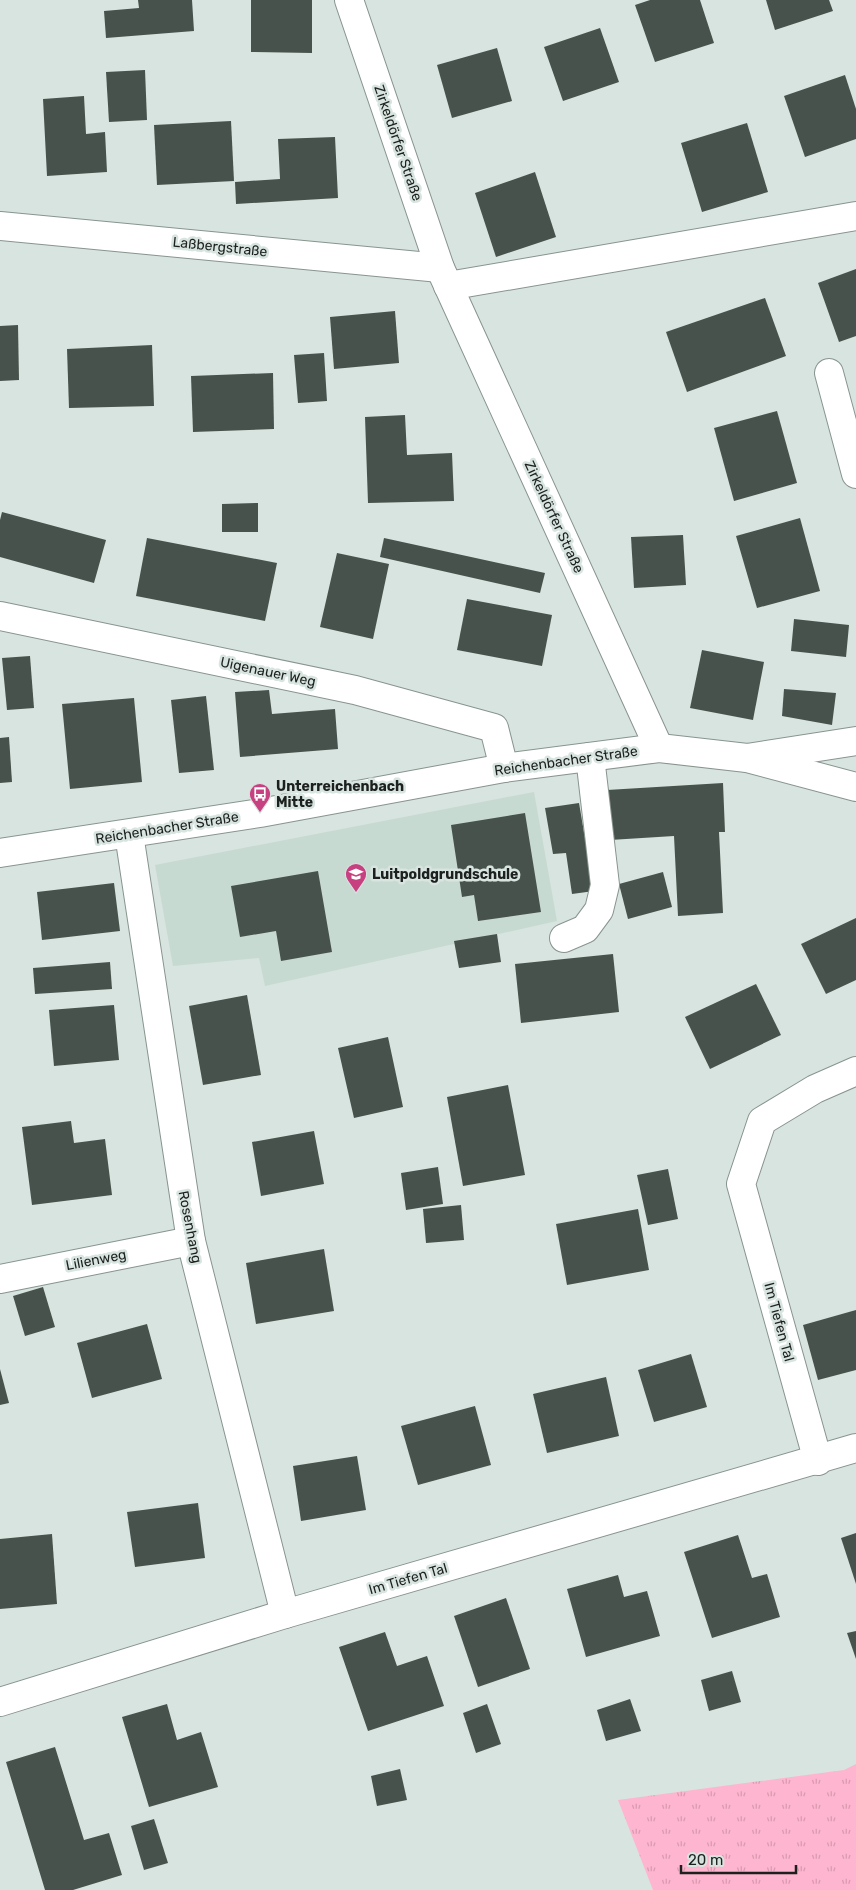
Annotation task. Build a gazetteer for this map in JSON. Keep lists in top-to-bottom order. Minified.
{"streets":{"street":["Zirkeldörfer Straße","Laßbergstraße","Uigenauer Weg","Reichenbacher Straße","Rosenhang","Lilienweg","Im Tiefen Tal"]},"crossings":[["Zirkeldörfer Straße","Laßbergstraße"],["Zirkeldörfer Straße","Reichenbacher Straße"],["Uigenauer Weg","Reichenbacher Straße"],["Reichenbacher Straße","Rosenhang"],["Rosenhang","Lilienweg"],["Rosenhang","Im Tiefen Tal"]],"places":{"bus stop":["Unterreichenbach Mitte"],"school or university":["Luitpoldgrundschule"]},"scale_bar":"20 m"}
